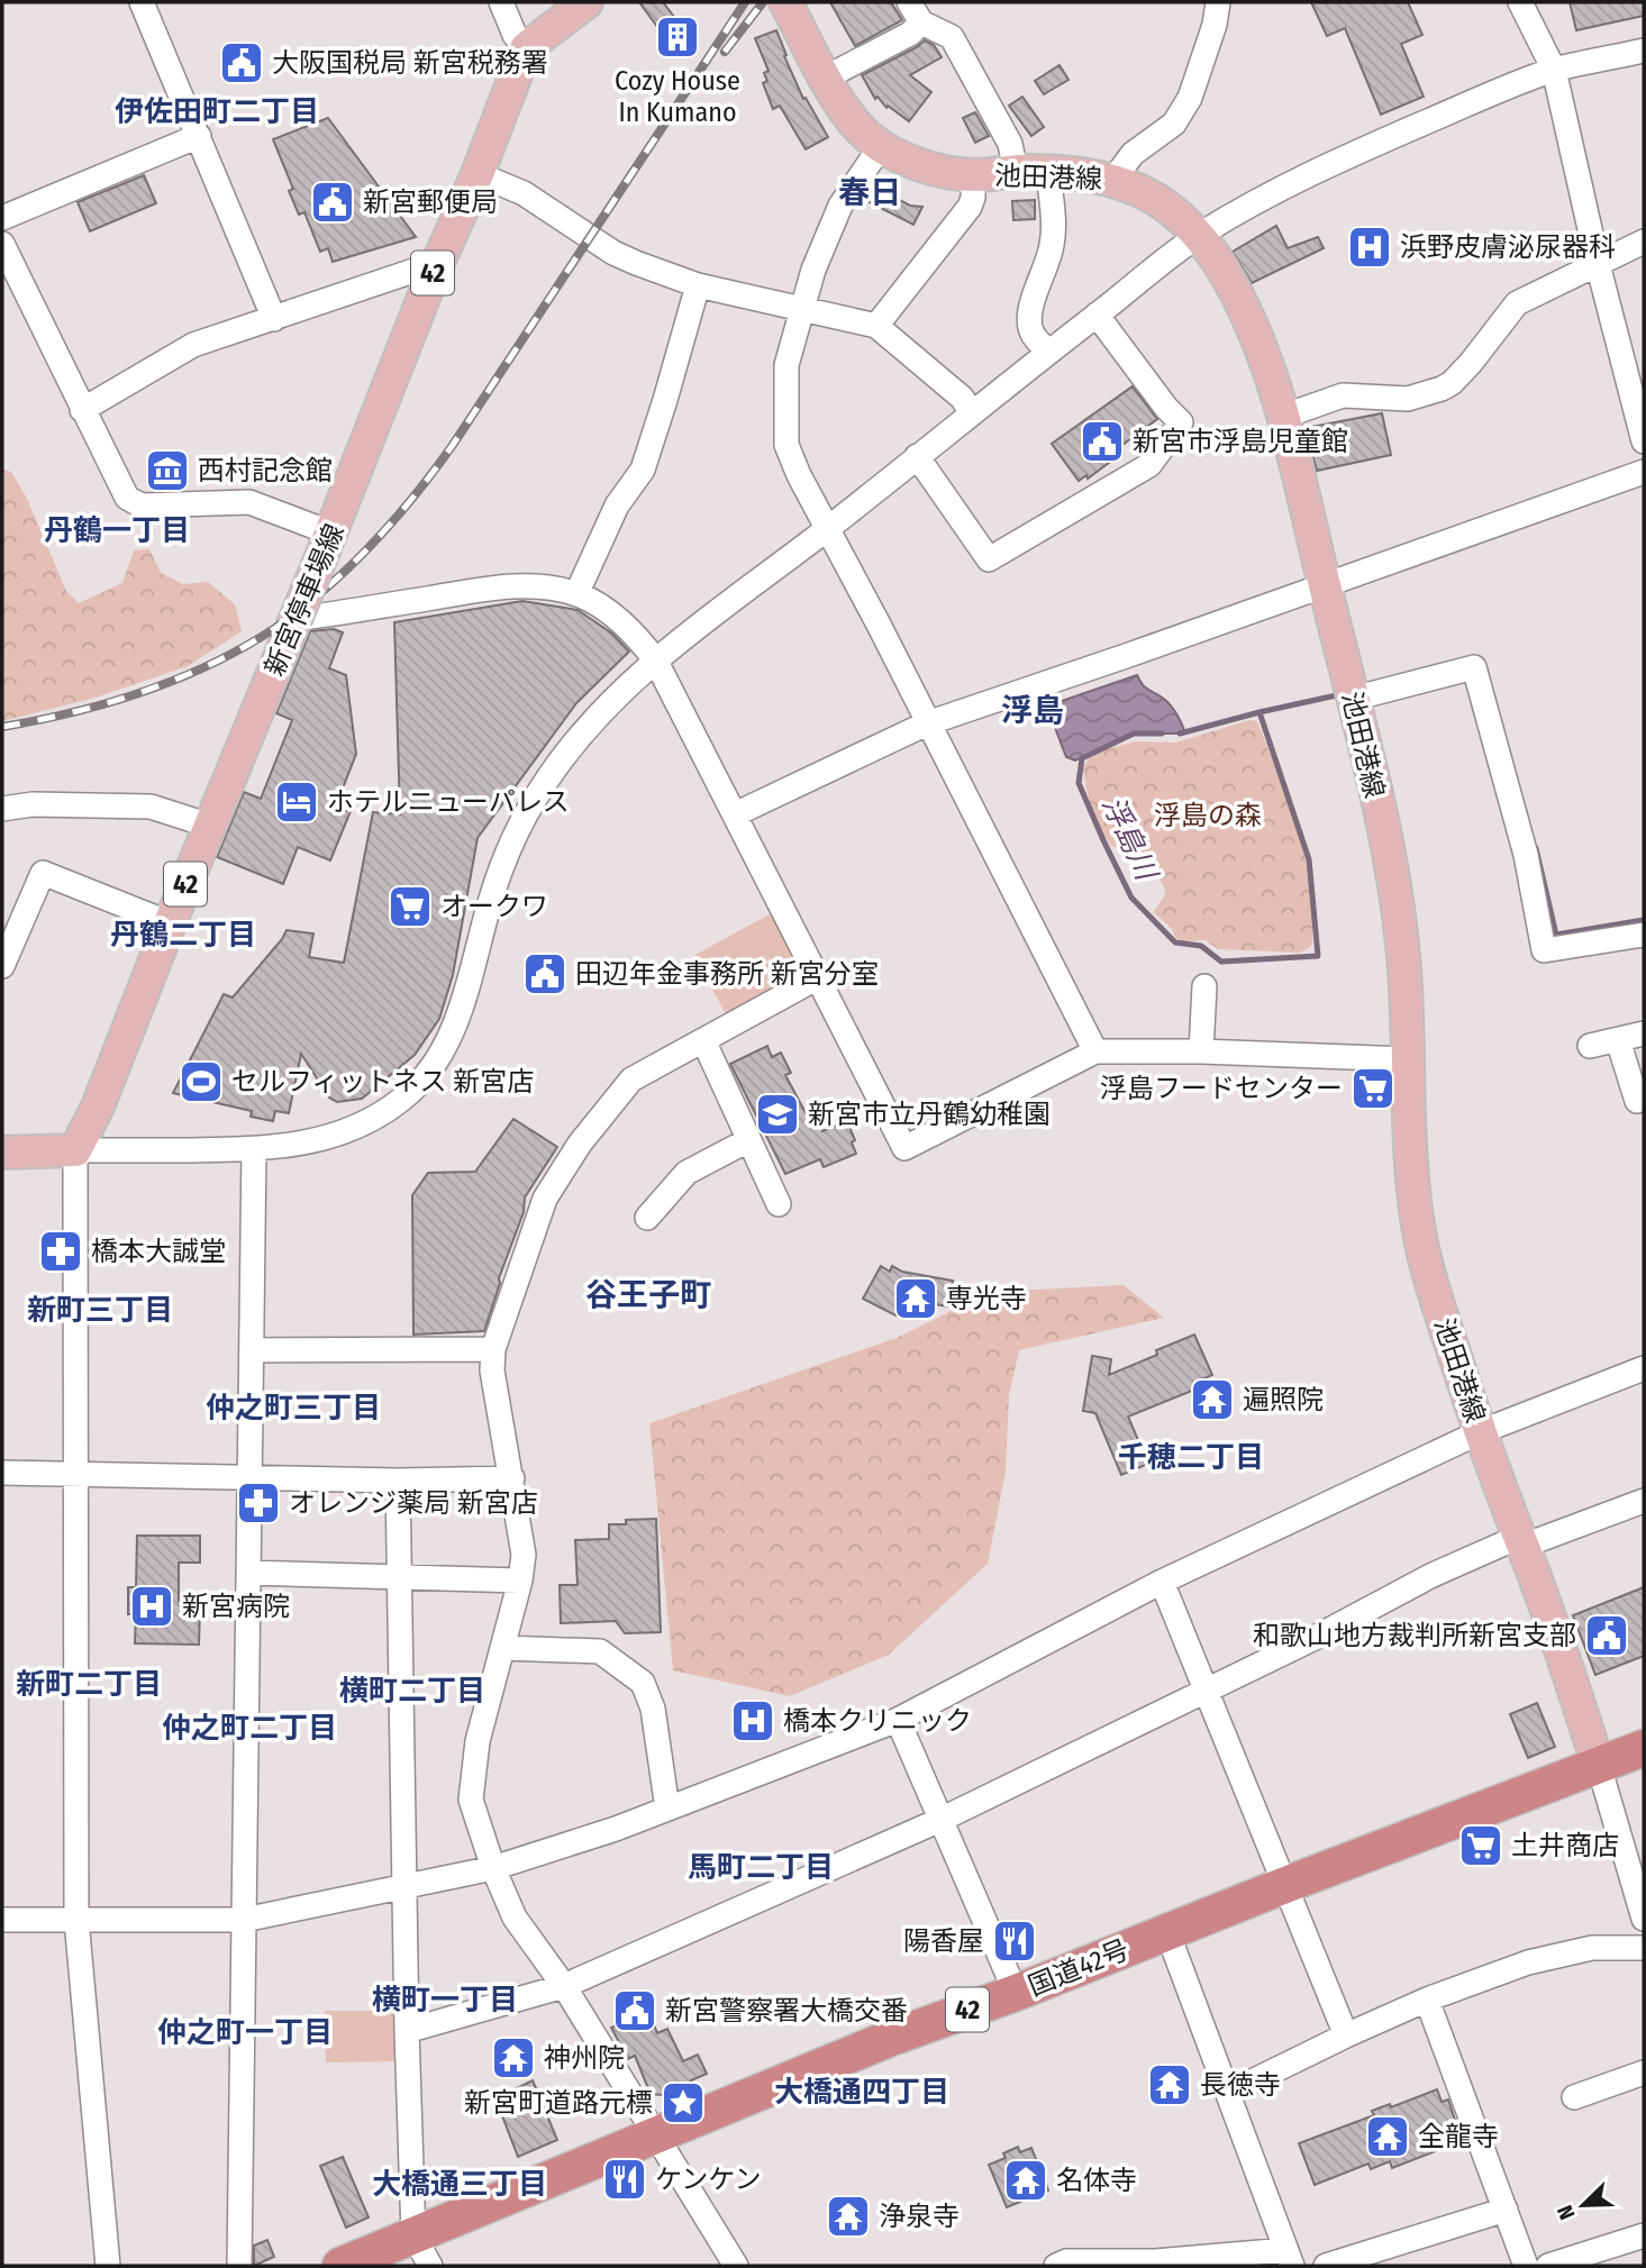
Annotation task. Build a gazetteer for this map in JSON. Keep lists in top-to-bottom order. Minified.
{"streets":{"highway":["42","国道42号"],"main road":["池田港線","新宮停車場線"]},"crossings":[["池田港線","国道42号"]],"districts":["伊佐田町二丁目","春日","丹鶴一丁目","浮島","丹鶴二丁目","谷王子町","新町三丁目","仲之町三丁目","千穂二丁目","新町二丁目","横町二丁目","仲之町二丁目","馬町二丁目","横町一丁目","仲之町一丁目","大橋通四丁目","大橋通三丁目"],"water":["浮島川"],"parks":["浮島の森"],"places":{"building":["Cozy House In Kumano"],"public building":["大阪国税局 新宮税務署","新宮郵便局","新宮市浮島児童館","田辺年金事務所 新宮分室","和歌山地方裁判所新宮支部","新宮警察署大橋交番"],"hospital":["浜野皮膚泌尿器科","新宮病院","橋本クリニック"],"museum":["西村記念館"],"hotel":["ホテルニューパレス"],"supermarket":["オークワ","浮島フードセンター","土井商店"],"sports":["セルフィットネス 新宮店"],"school or university":["新宮市立丹鶴幼稚園"],"pharmacy":["橋本大誠堂","オレンジ薬局 新宮店"],"temple":["専光寺","遍照院","神州院","長徳寺","全龍寺","名体寺","浄泉寺"],"restaurant":["陽香屋","ケンケン"],"place":["新宮町道路元標"]},"north":"bottom left"}
